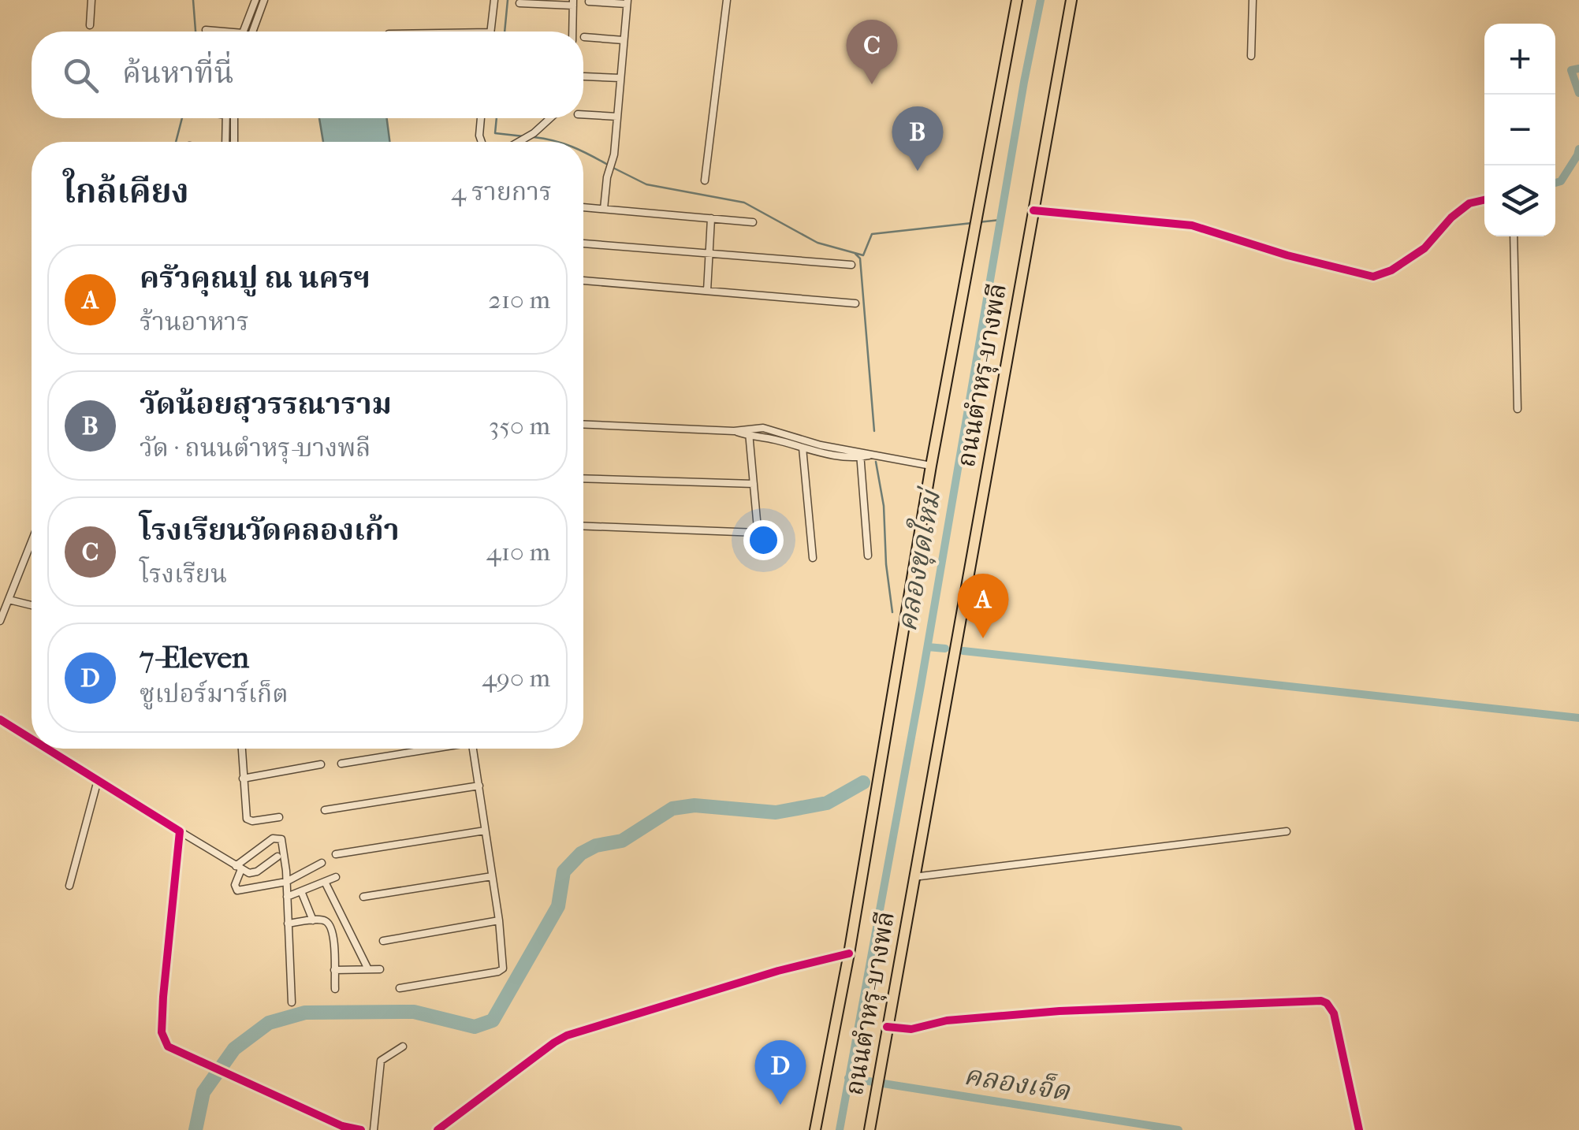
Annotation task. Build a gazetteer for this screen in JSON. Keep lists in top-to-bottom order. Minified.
{"streets":{"main road":["ถนนตำหรุ-บางพลี"]},"water":["คลองขุดใหม่","คลองเจ็ด"],"page":{"pins":["C","B","A","D"],"map_buttons":["+","−"],"search":"ค้นหาที่นี่","heading":["ใกล้เคียง","4 รายการ"],"list":[{"mark":"A","name":"ครัวคุณปู ณ นครฯ","note":"ร้านอาหาร","value":"210 m"},{"mark":"B","name":"วัดน้อยสุวรรณาราม","note":"วัด · ถนนตำหรุ-บางพลี","value":"350 m"},{"mark":"C","name":"โรงเรียนวัดคลองเก้า","note":"โรงเรียน","value":"410 m"},{"mark":"D","name":"7-Eleven","note":"ซูเปอร์มาร์เก็ต","value":"490 m"}]}}
